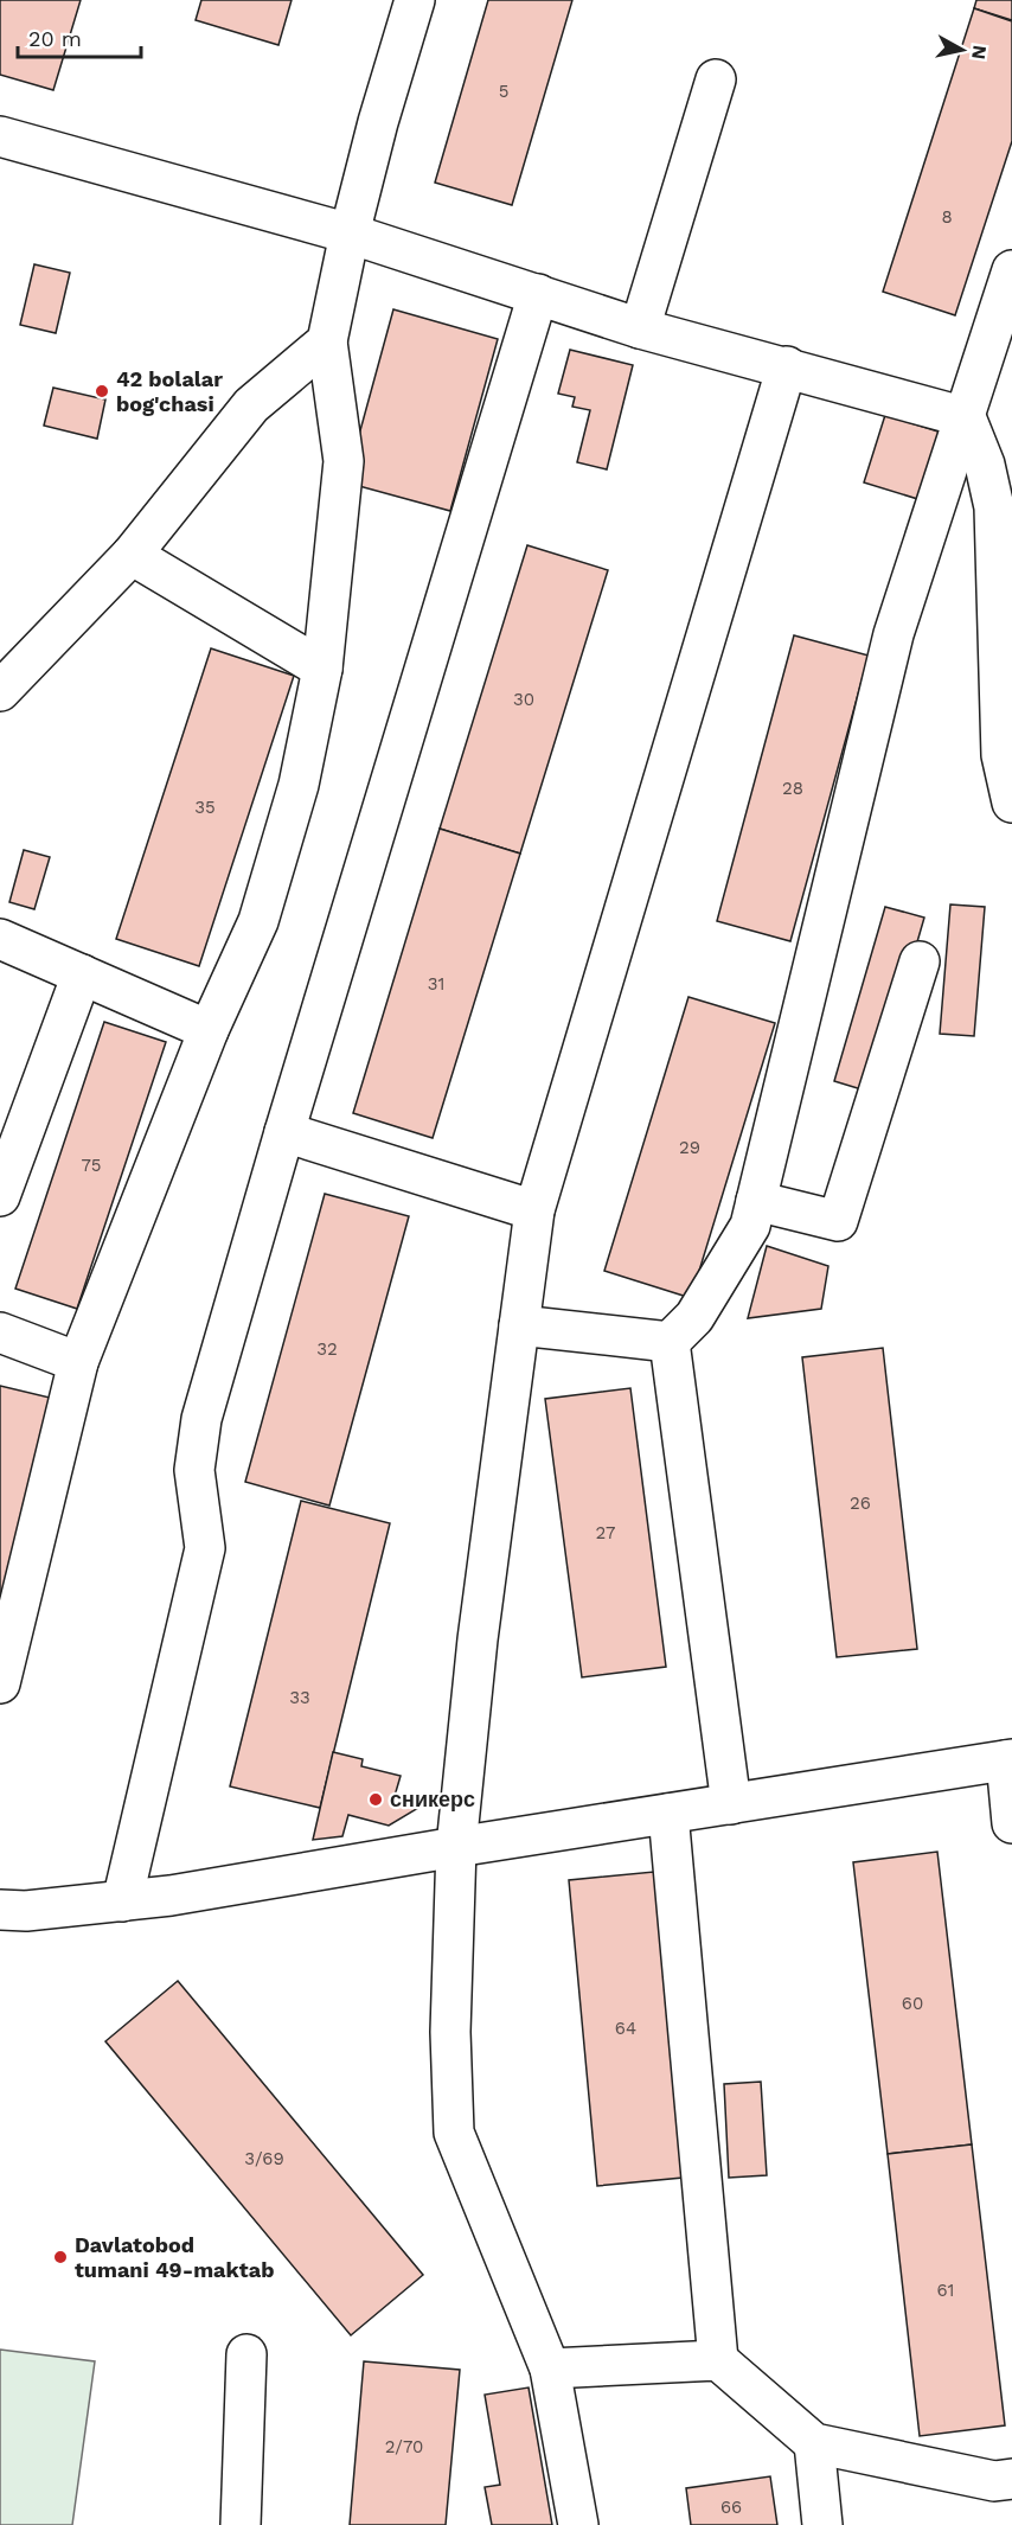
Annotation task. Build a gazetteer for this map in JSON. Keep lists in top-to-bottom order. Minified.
{"places":["42 bolalar bog'chasi","сникерс","Davlatobod tumani 49-maktab"],"house_numbers":["5","8","30","28","35","31","29","75","32","26","27","33","60","64","3/69","61","2/70","66"],"scale_bar":"20 m","north":"right"}
